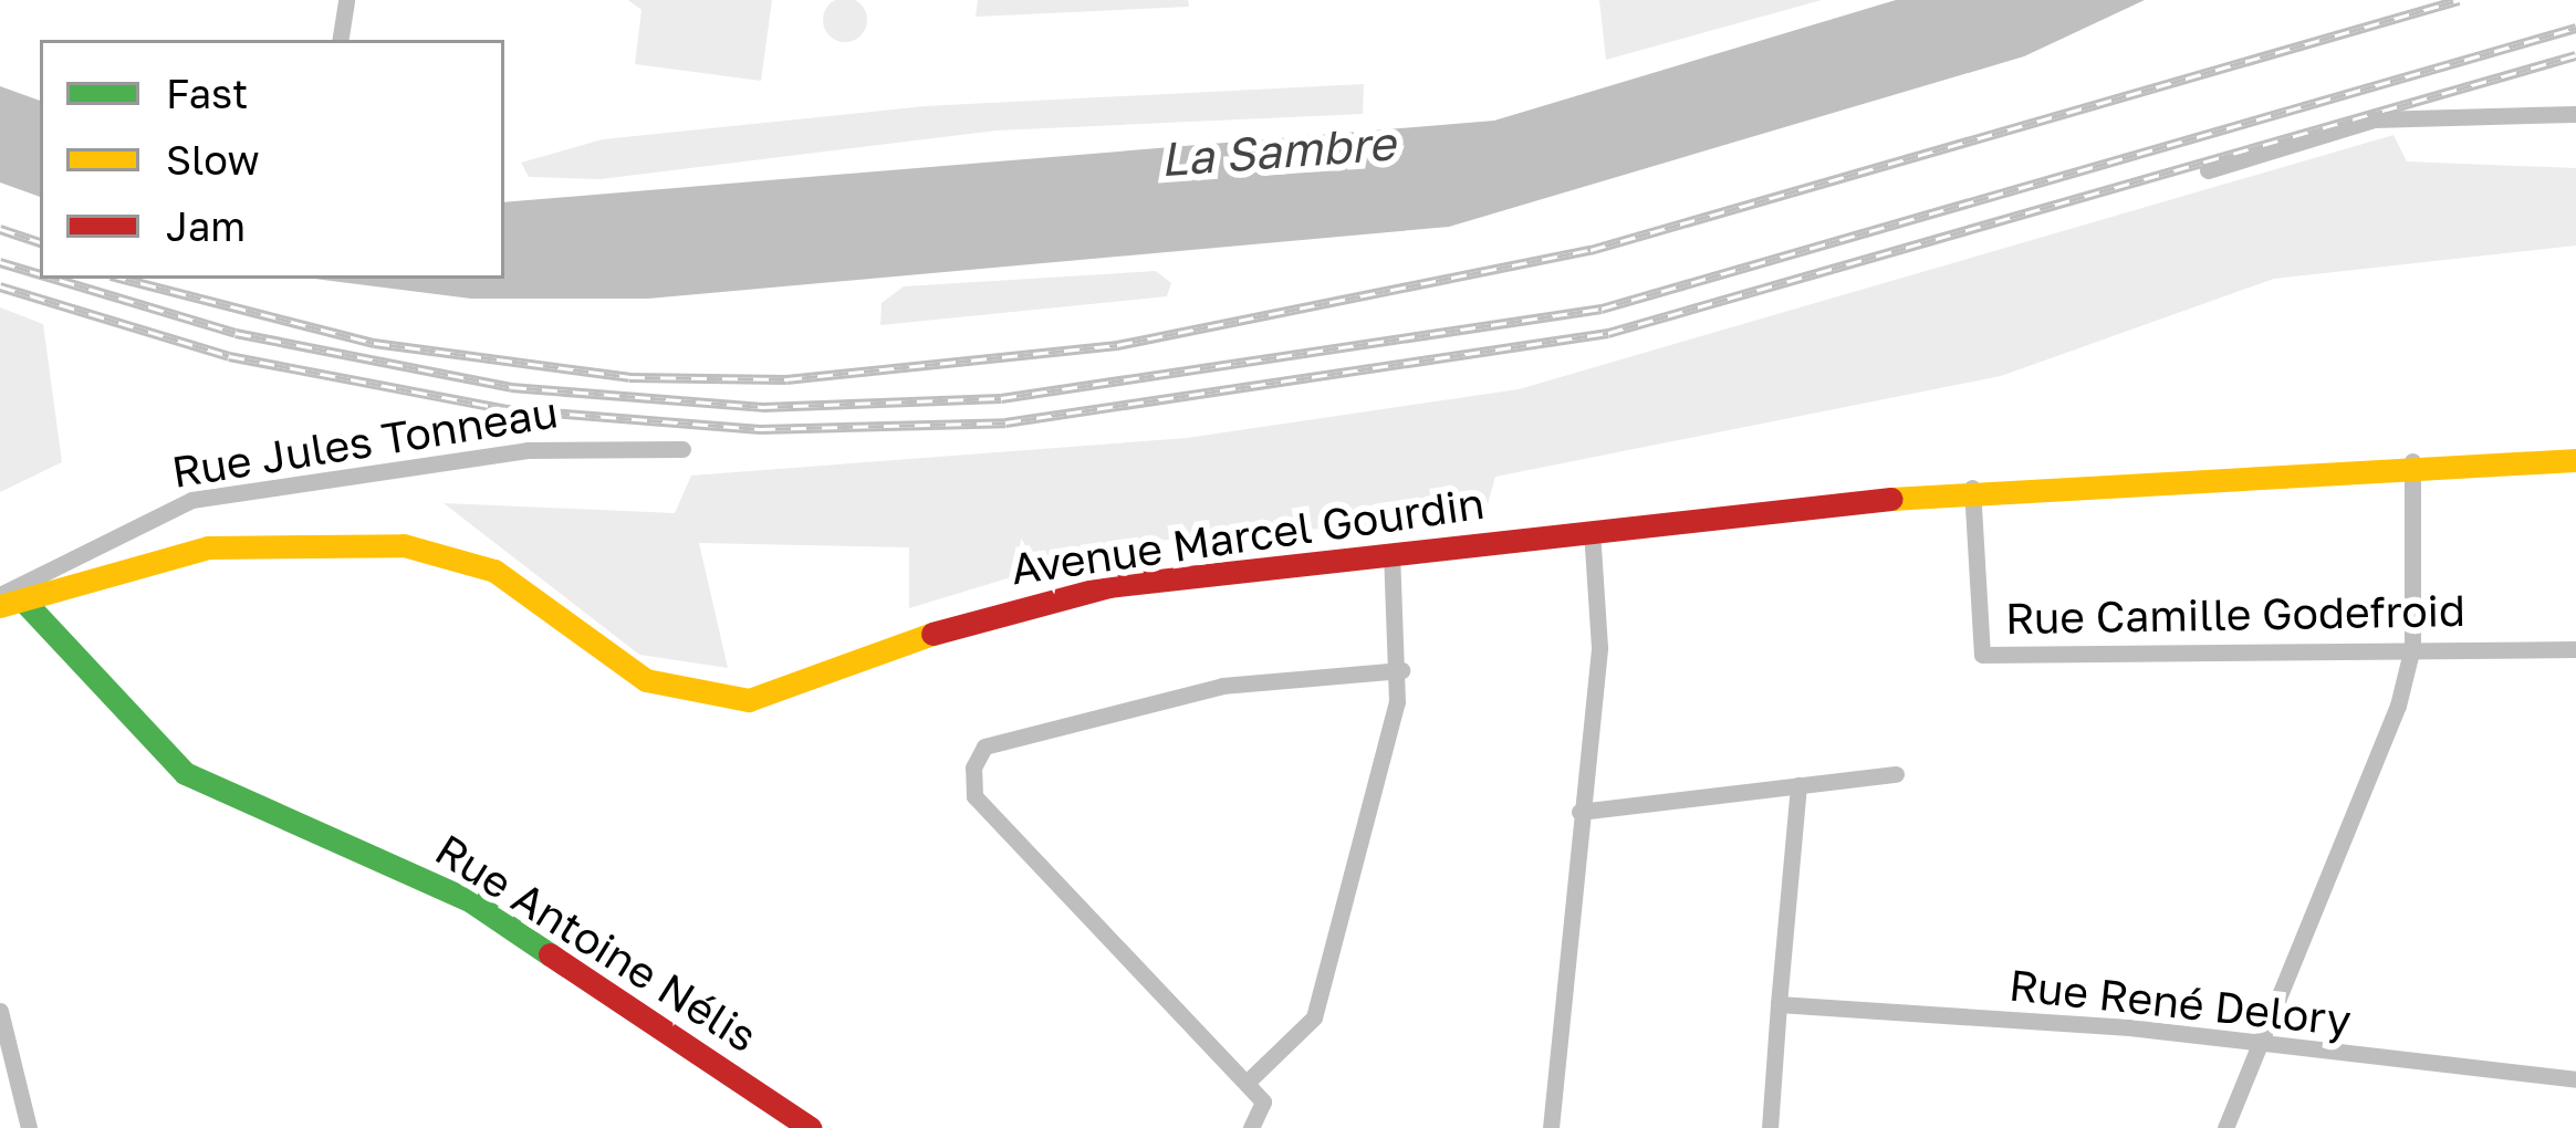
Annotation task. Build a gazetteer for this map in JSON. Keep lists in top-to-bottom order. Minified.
{"streets":{"street":["Rue Jules Tonneau","Avenue Marcel Gourdin","Rue Camille Godefroid","Rue Antoine Nélis","Rue René Delory"]},"crossings":[["Avenue Marcel Gourdin","Rue Camille Godefroid"],["Avenue Marcel Gourdin","Rue Antoine Nélis"]],"water":["La Sambre"],"legend":["Fast","Slow","Jam"]}
